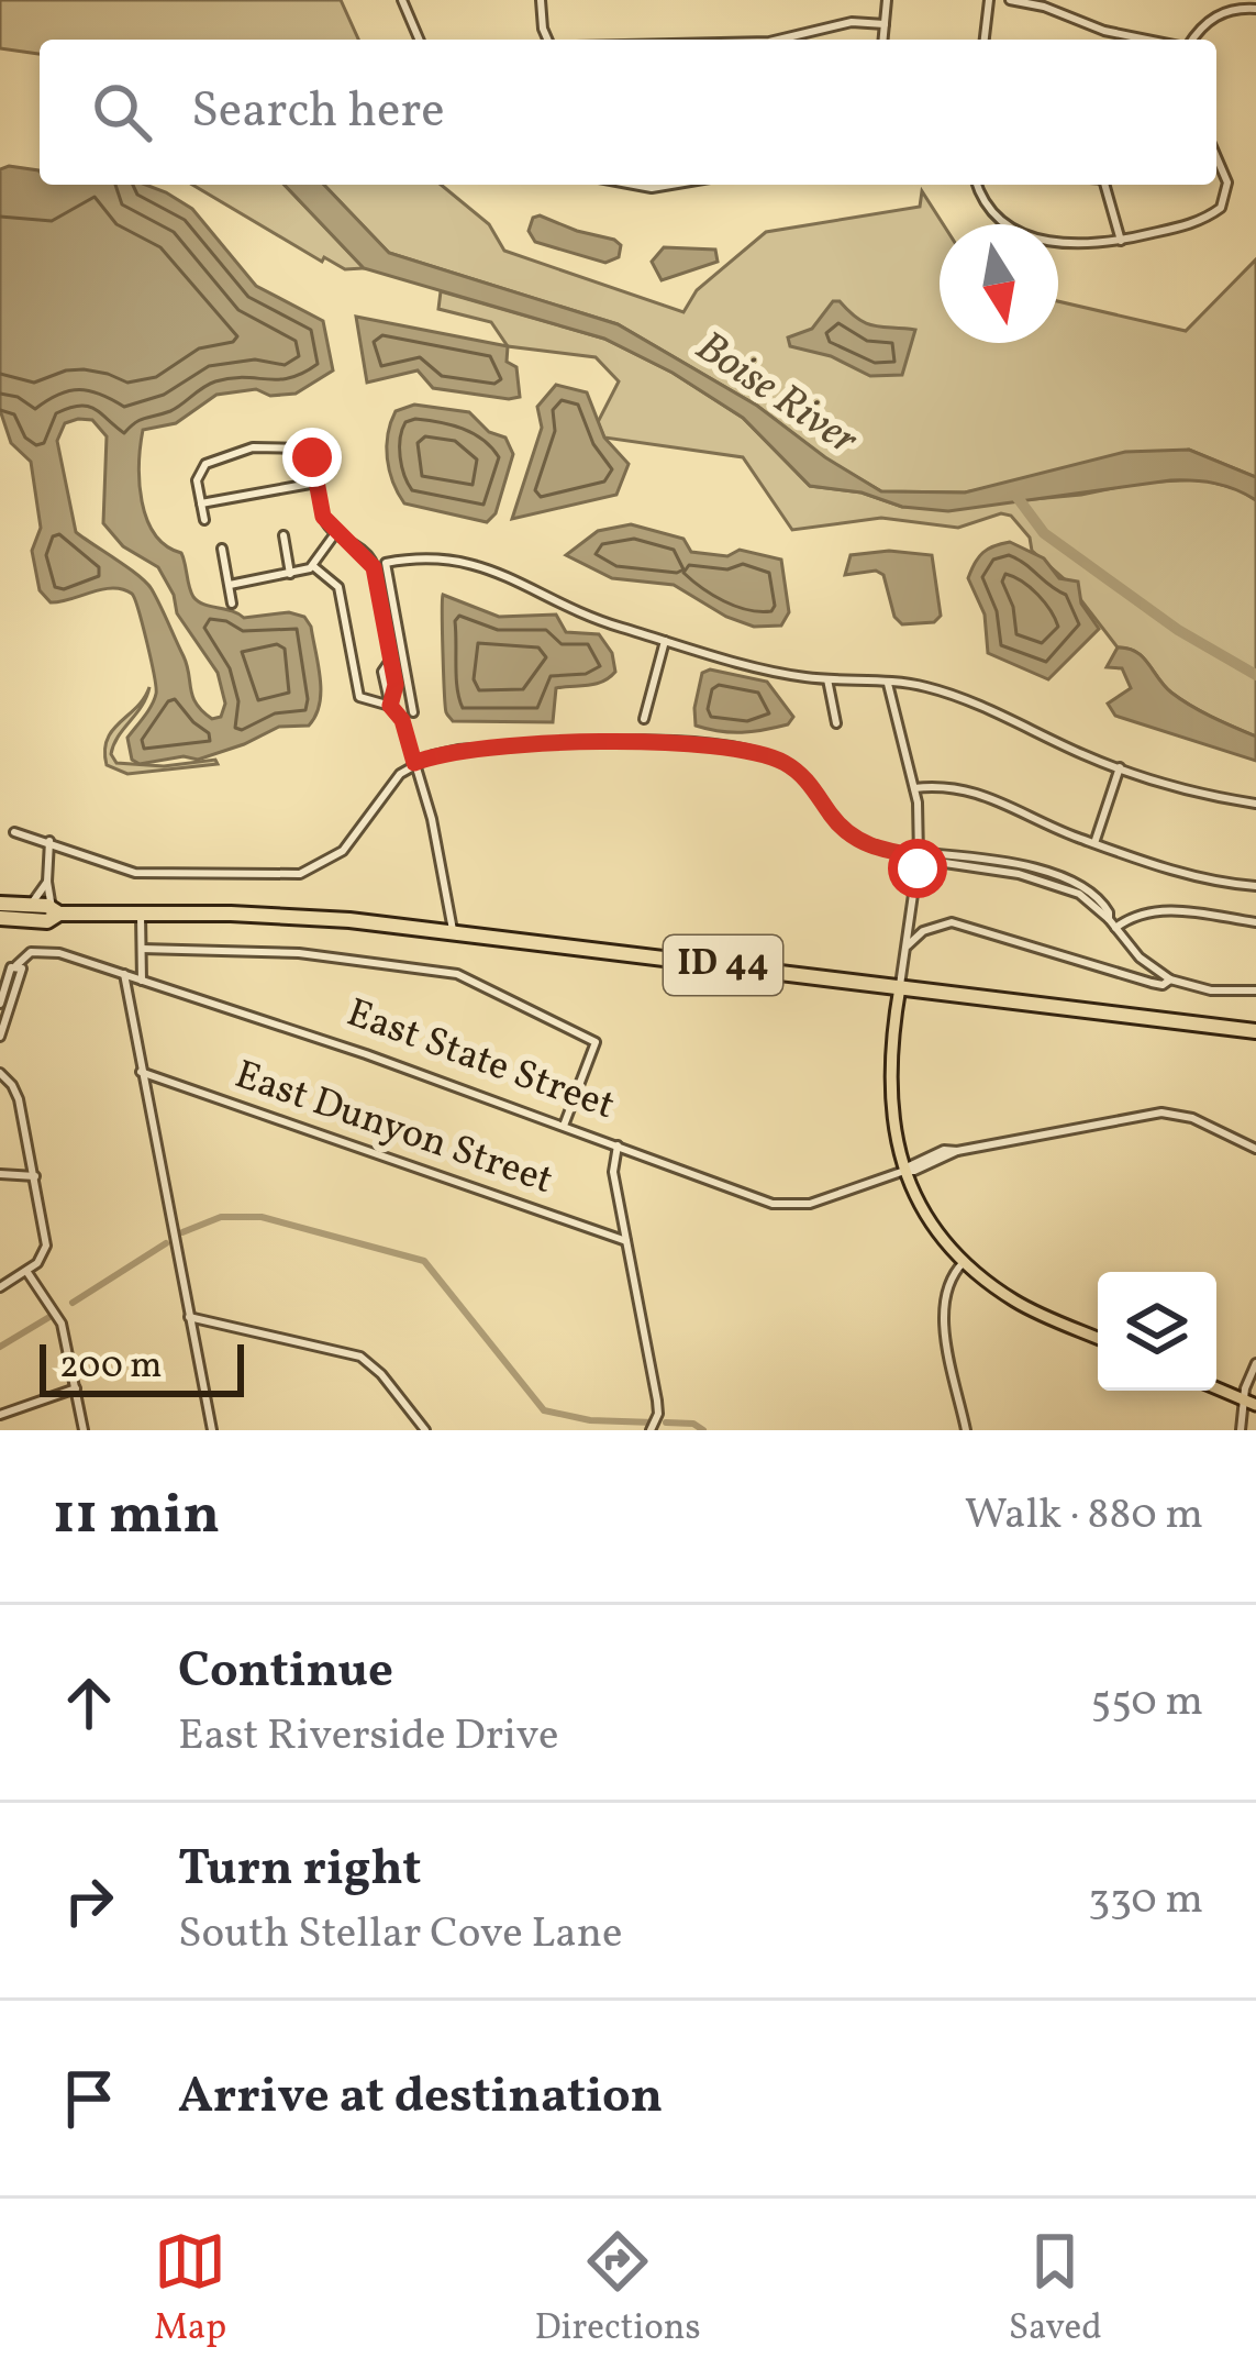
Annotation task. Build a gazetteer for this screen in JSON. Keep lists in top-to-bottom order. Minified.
{"streets":{"highway":["ID 44"],"street":["East State Street","East Dunyon Street"]},"water":["Boise River"],"scale_bar":"200 m","north":"bottom","page":{"search":"Search here","scale":"200 m","heading":["11 min","Walk · 880 m"],"list":[["Continue","East Riverside Drive","550 m"],["Turn right","South Stellar Cove Lane","330 m"],"Arrive at destination"],"nav":["Map","Directions","Saved"]}}
